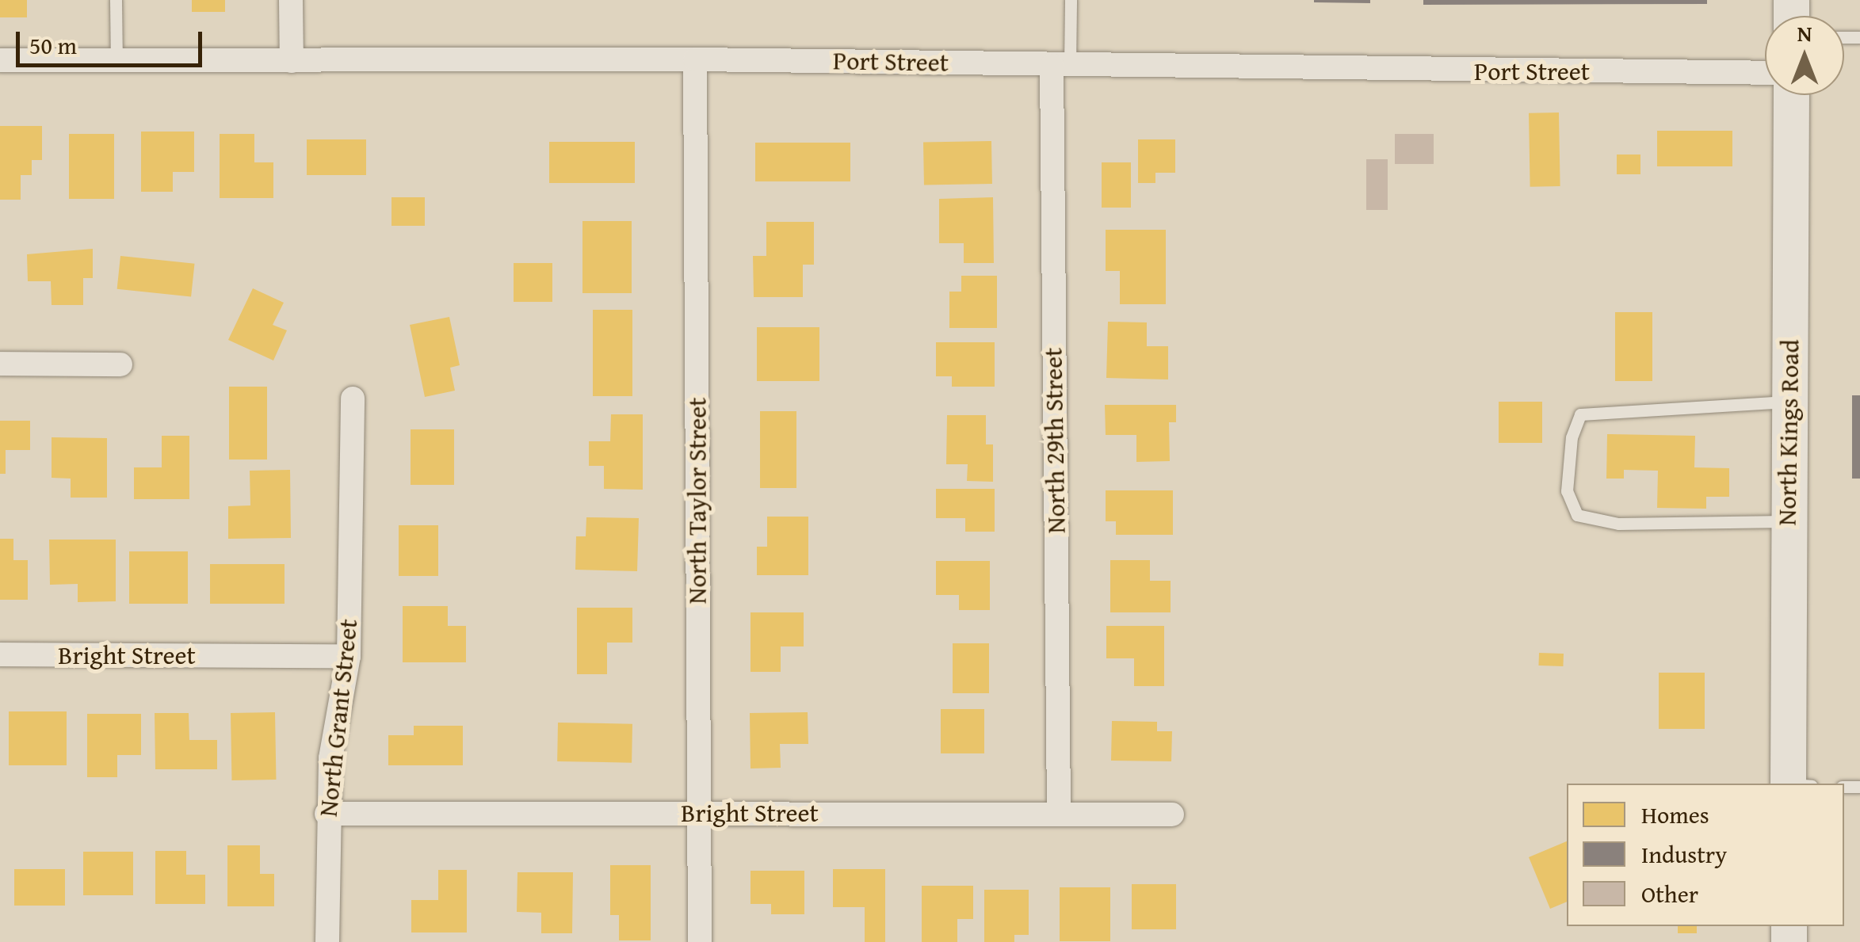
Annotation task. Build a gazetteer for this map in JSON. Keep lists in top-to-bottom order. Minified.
{"streets":{"main road":["North Kings Road"],"street":["Port Street","North 29th Street","North Taylor Street","Bright Street","North Grant Street"]},"crossings":[["Port Street","North 29th Street"],["Port Street","North Taylor Street"],["North 29th Street","Bright Street"],["North Taylor Street","Bright Street"],["Bright Street","North Grant Street"]],"legend":["Homes","Industry","Other"],"scale_bar":"50 m","north":"top"}
